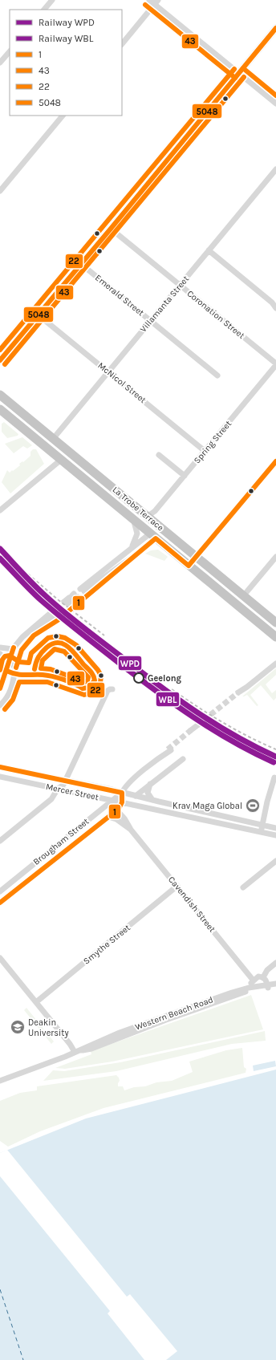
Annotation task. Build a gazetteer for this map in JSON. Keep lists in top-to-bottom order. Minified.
{"streets":{"highway":["La Trobe Terrace"],"street":["Emerald Street","Villamanta Street","Coronation Street","McNicol Street","Spring Street","Mercer Street","Brougham Street","Cavendish Street","Smythe Street","Western Beach Road"]},"crossings":[["Emerald Street","Villamanta Street"],["Villamanta Street","Coronation Street"],["Villamanta Street","McNicol Street"],["Villamanta Street","La Trobe Terrace"],["Coronation Street","Spring Street"],["McNicol Street","Spring Street"],["Spring Street","La Trobe Terrace"],["Mercer Street","Brougham Street"],["Brougham Street","Cavendish Street"],["Cavendish Street","Smythe Street"]],"places":{"other":["Geelong"],"sports":["Krav Maga Global"],"school or university":["Deakin University"]},"lines":["transit line 43","transit line 5048","transit line 22","transit line 1","rail line WPD","rail line WBL"],"legend":["Railway WPD","Railway WBL","1","43","22","5048"]}
